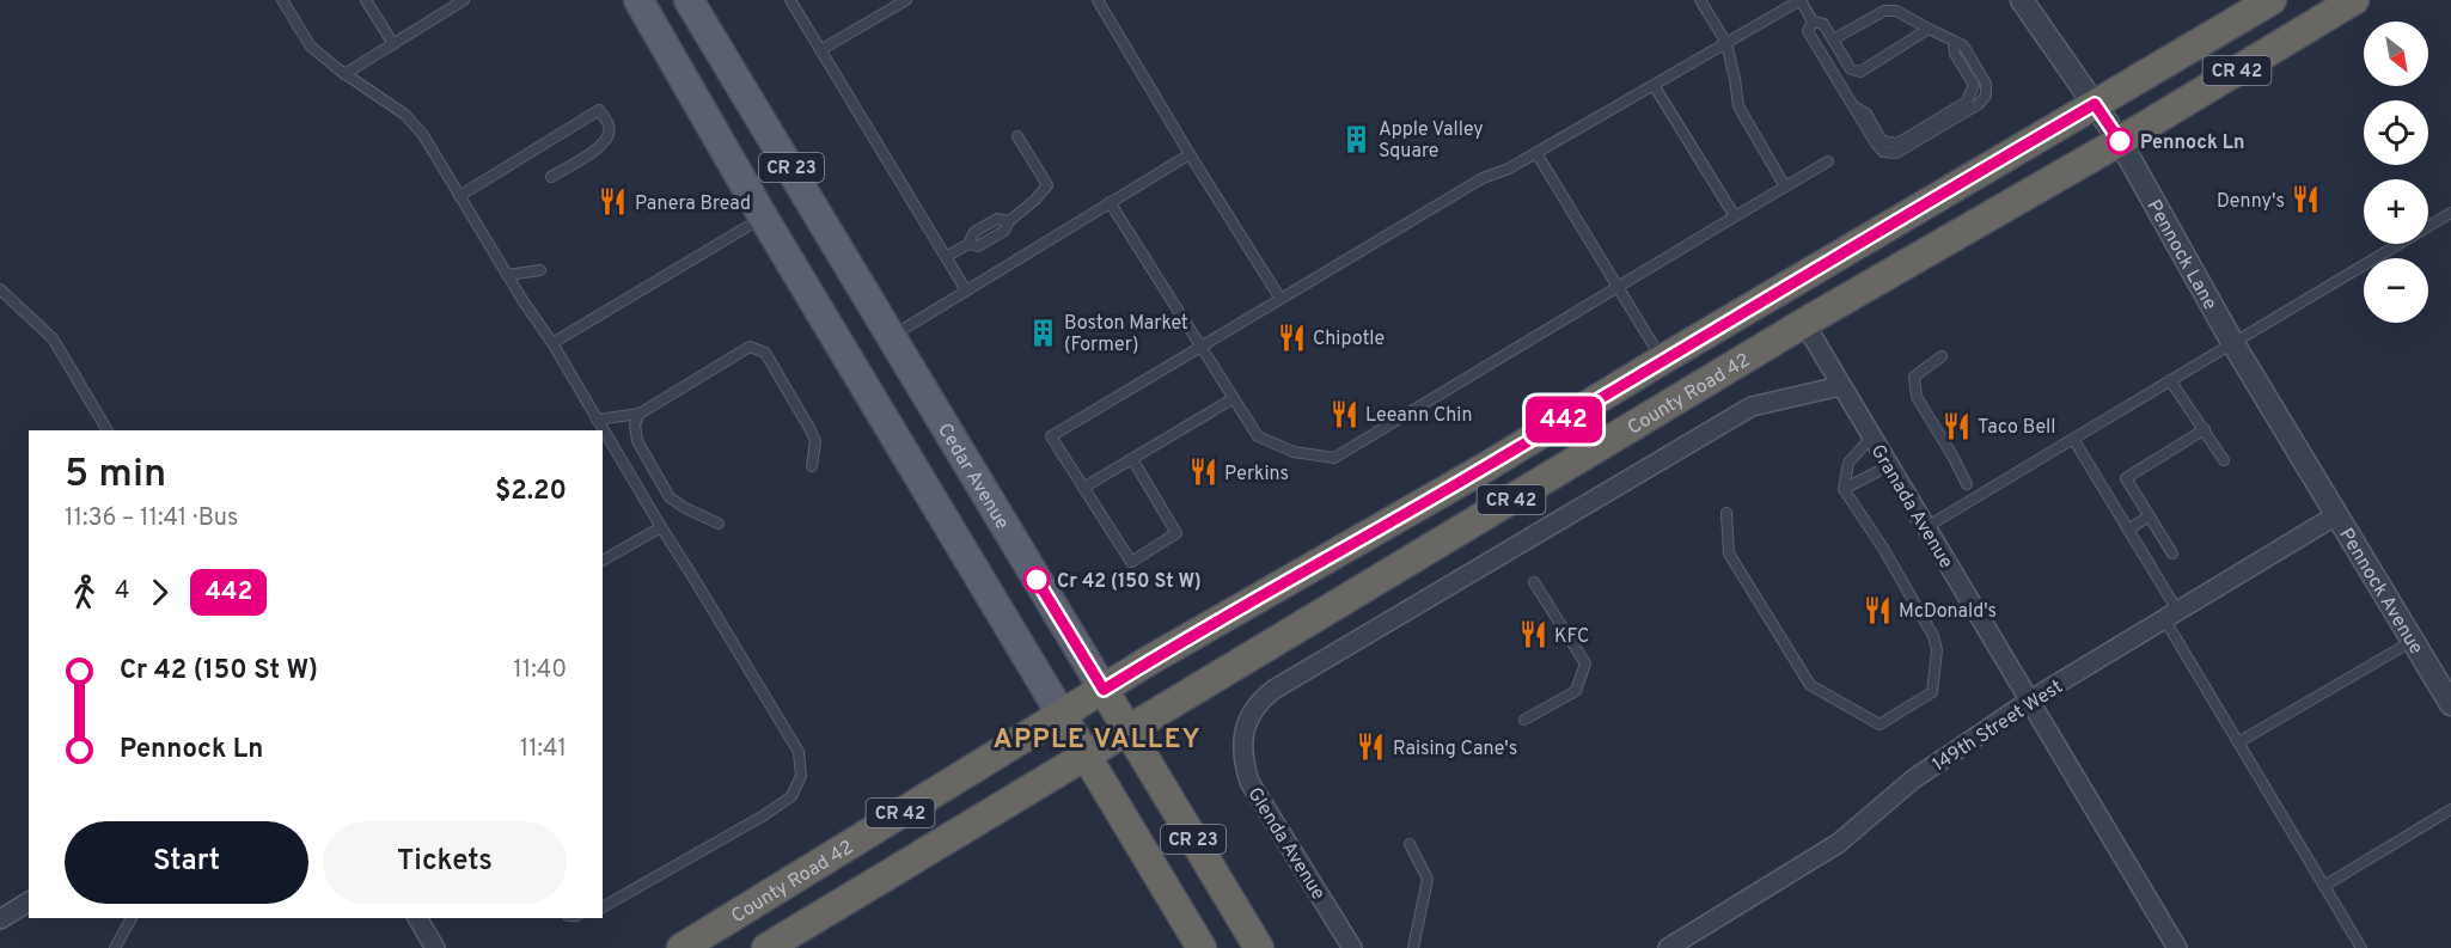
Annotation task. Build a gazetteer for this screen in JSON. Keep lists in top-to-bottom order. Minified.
{"streets":{"highway":["CR 42","CR 23","County Road 42","Cedar Avenue"],"street":["Pennock Lane","Granada Avenue","Pennock Avenue","149th Street West","Glenda Avenue"]},"crossings":[["CR 23","County Road 42"],["Pennock Lane","County Road 42"],["Pennock Lane","Pennock Avenue"],["Pennock Lane","149th Street West"],["County Road 42","Cedar Avenue"],["County Road 42","Granada Avenue"],["Granada Avenue","149th Street West"],["Granada Avenue","Glenda Avenue"],["Pennock Avenue","149th Street West"]],"districts":["APPLE VALLEY"],"places":{"building":["Apple Valley Square","Boston Market (Former)"],"other":["Pennock Ln","Cr 42 (150 St W)"],"restaurant":["Denny's","Panera Bread","Chipotle","Leeann Chin","Taco Bell","Perkins","McDonald's","KFC","Raising Cane's"]},"lines":["bus line 442"],"north":"bottom right","page":{"on_map":"442","map_buttons":["+","−"],"heading":["5 min","11:36 – 11:41 · Bus","$2.20"],"legs":["4","442"],"list":[{"name":"Cr 42 (150 St W)","value":"11:40"},{"name":"Pennock Ln","value":"11:41"}],"buttons":["Start","Tickets"]}}
